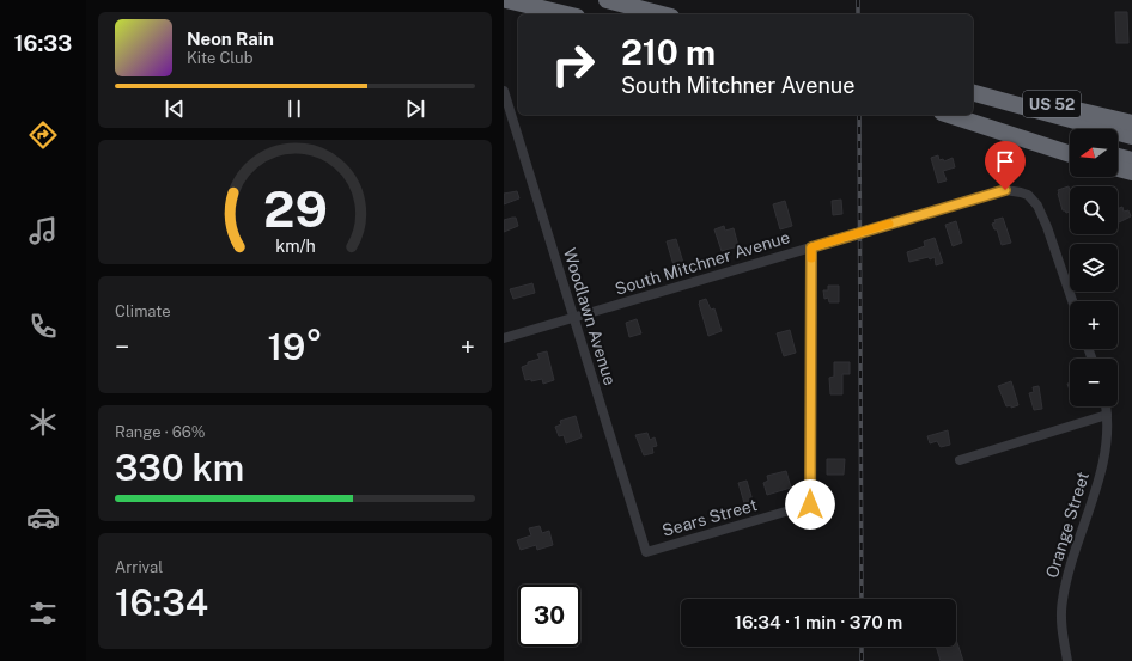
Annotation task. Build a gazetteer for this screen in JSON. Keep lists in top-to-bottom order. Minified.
{"streets":{"highway":["US 52"],"street":["South Mitchner Avenue","Woodlawn Avenue","Sears Street","Orange Street"]},"crossings":[["South Mitchner Avenue","Woodlawn Avenue"],["South Mitchner Avenue","Sears Street"],["Woodlawn Avenue","Sears Street"]],"north":"left","page":{"tabs":"16:33","turn":["210 m","South Mitchner Avenue"],"song":["Neon Rain","Kite Club"],"map_buttons":["+","−"],"tile":["Climate",["Range · 66%","330 km"],["Arrival","16:34"]],"heat":["−","19°","+"],"limit":"30","trip":"16:34 · 1 min · 370 m","gauge":["29","km/h"]}}
